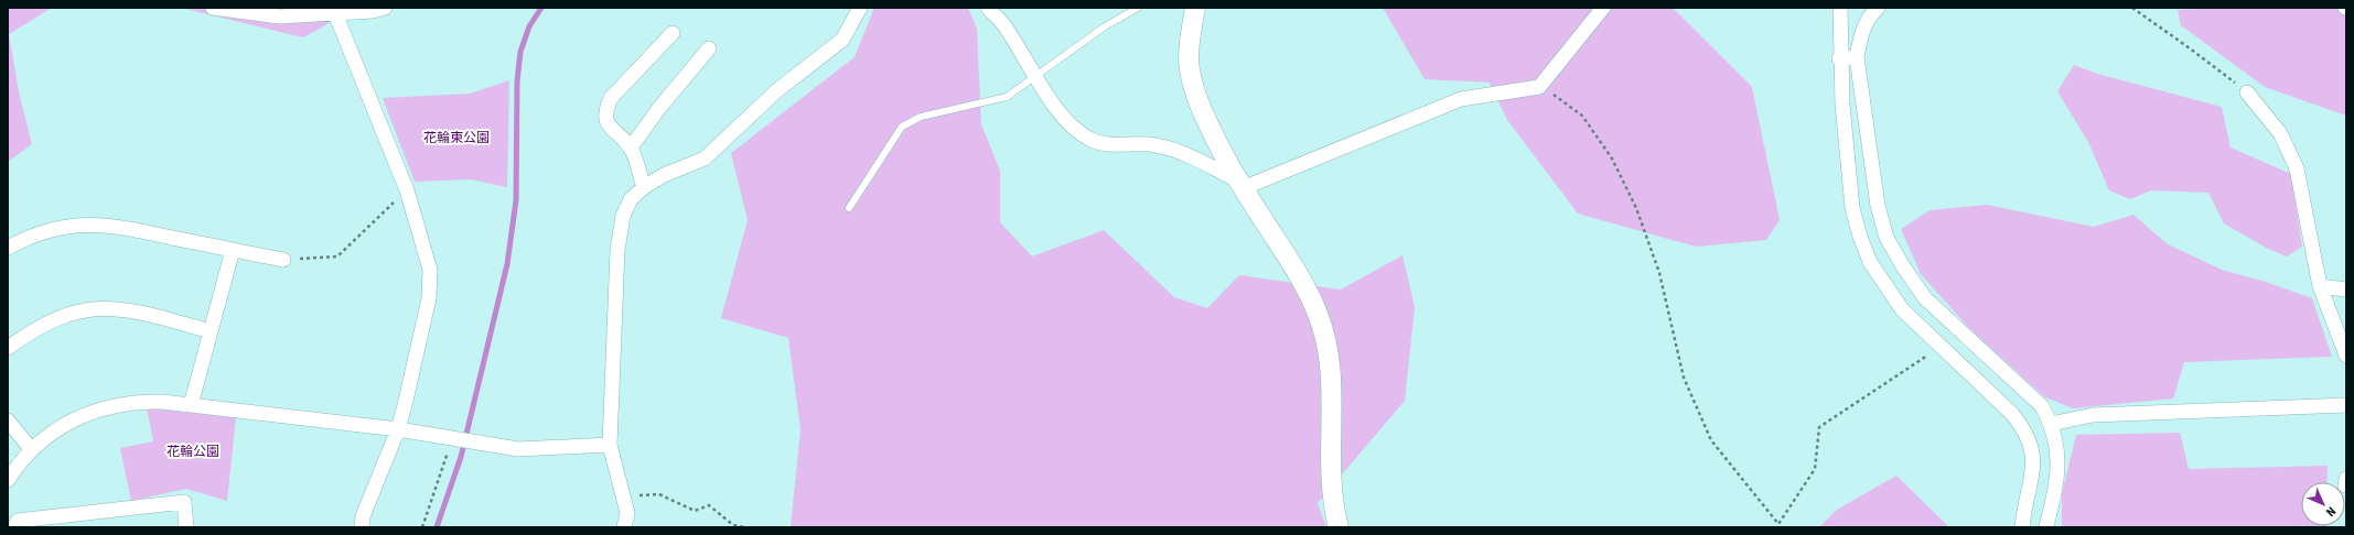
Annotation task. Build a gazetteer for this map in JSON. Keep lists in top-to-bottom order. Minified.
{"parks":["花輪東公園","花輪公園"],"north":"bottom right"}
